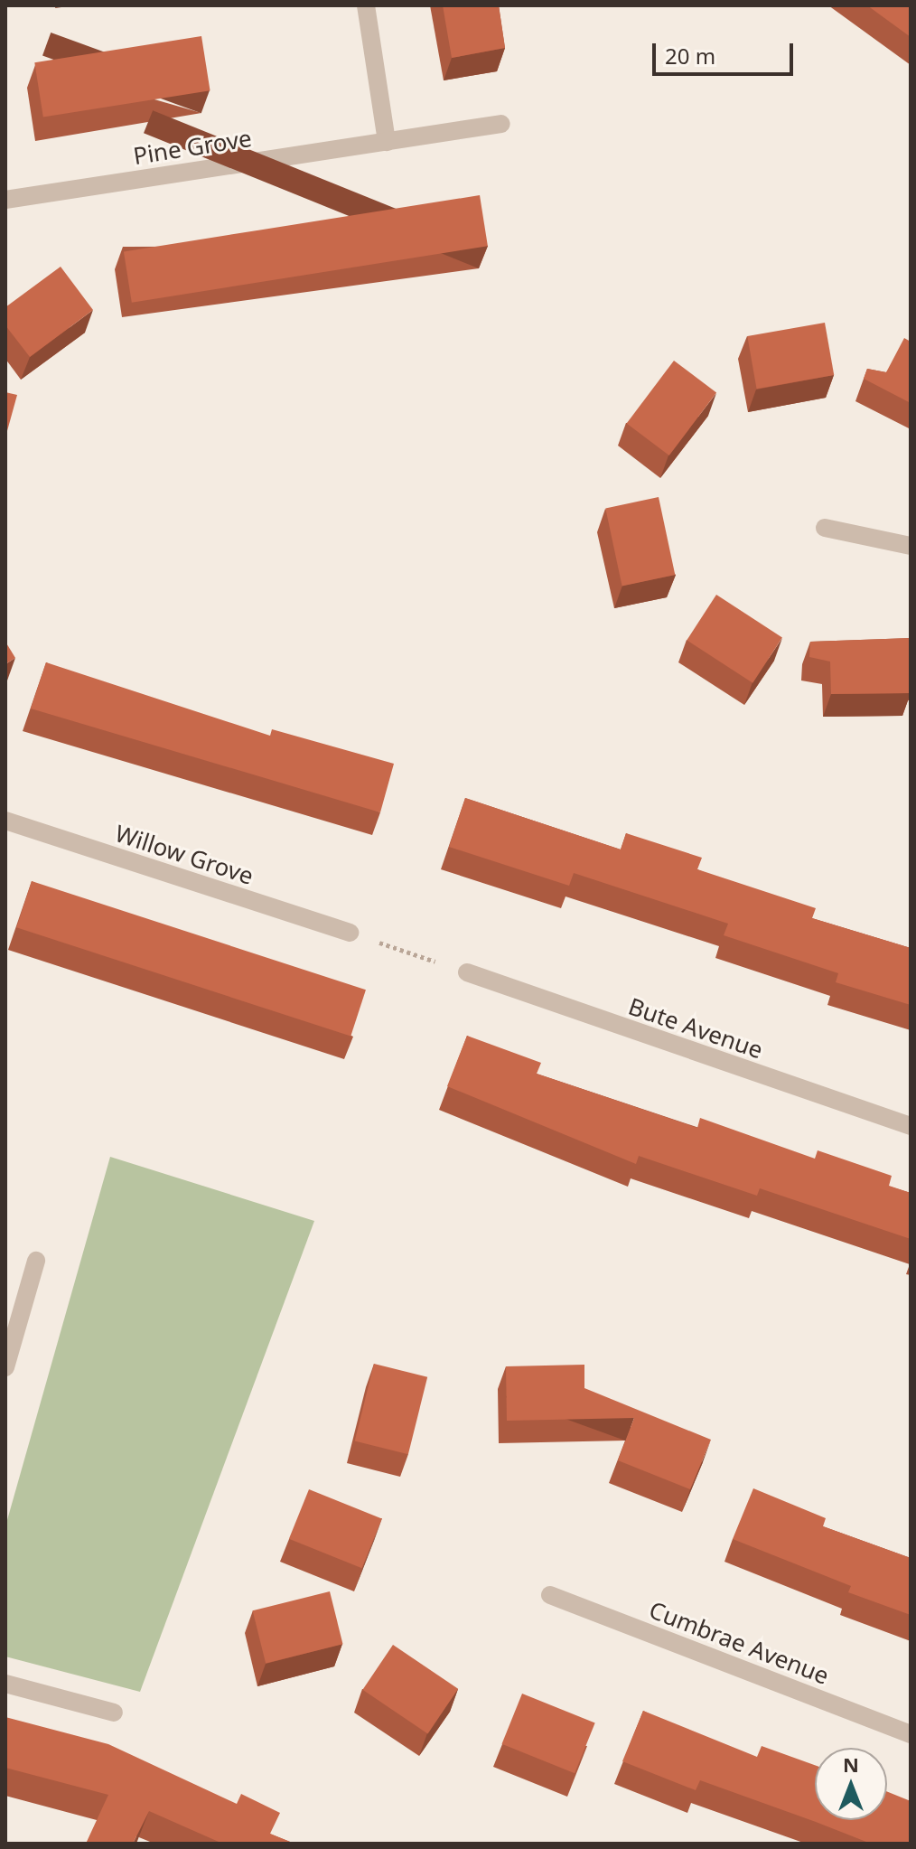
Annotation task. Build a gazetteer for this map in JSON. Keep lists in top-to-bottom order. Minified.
{"streets":{"street":["Pine Grove","Willow Grove","Bute Avenue","Cumbrae Avenue"]},"scale_bar":"20 m","north":"top"}
